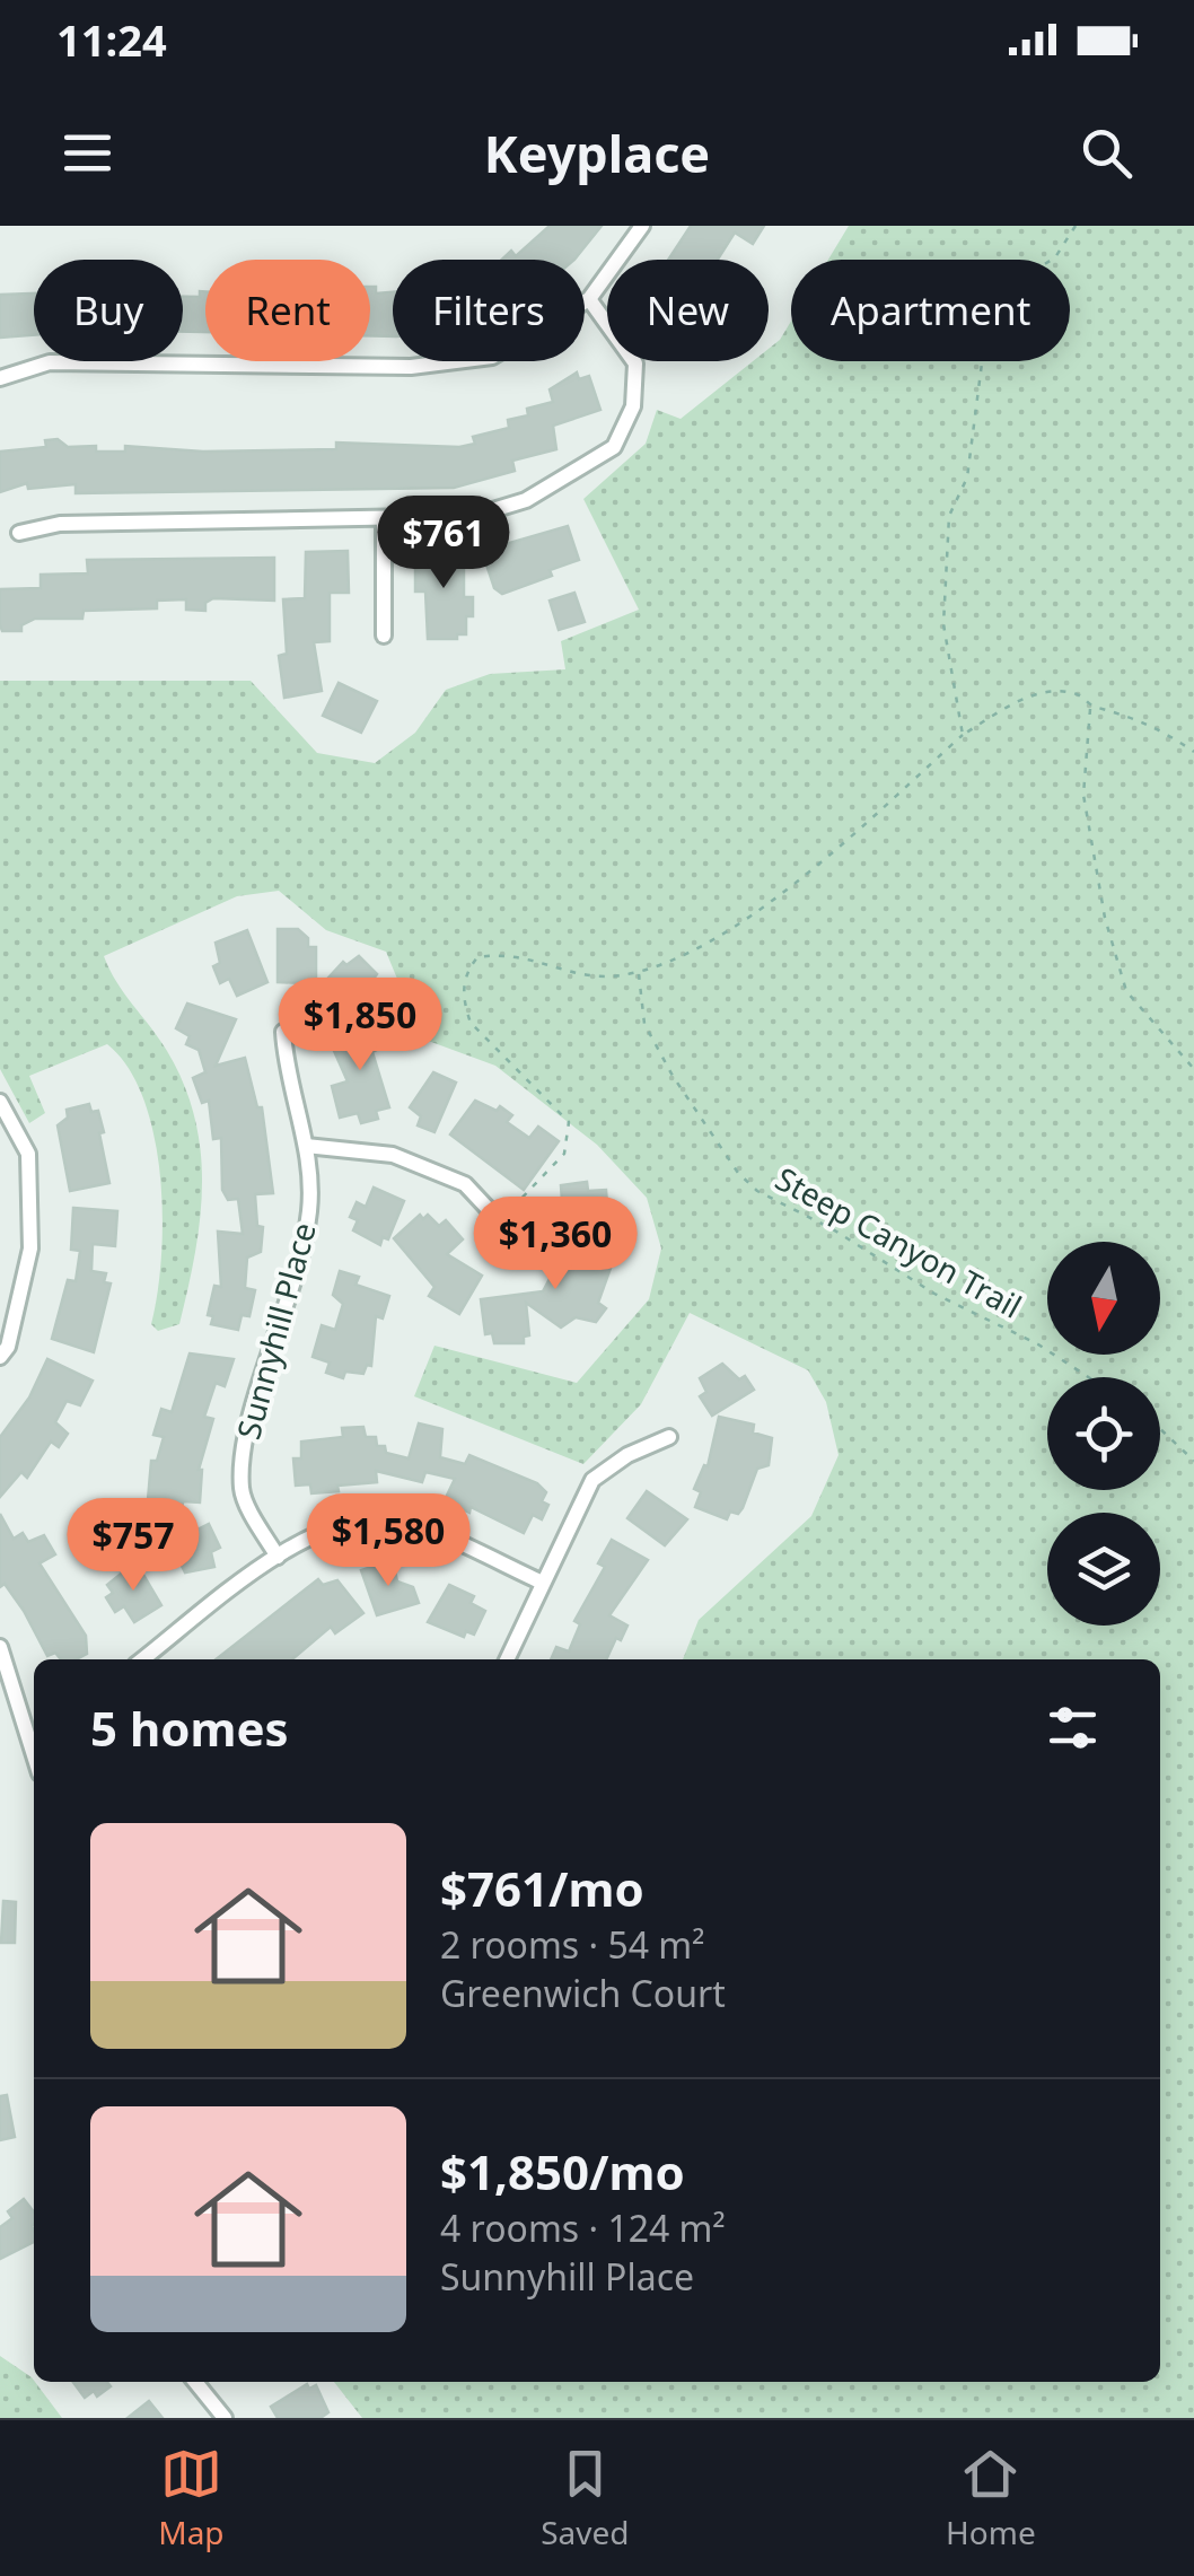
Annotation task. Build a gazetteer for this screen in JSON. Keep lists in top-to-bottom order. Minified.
{"streets":{"street":["Sunnyhill Place"],"path":["Steep Canyon Trail"]},"north":"bottom","page":{"status":"11:24","header":"Keyplace","chip":["Buy","Rent","Filters","New","Apartment"],"price":["$761","$1,850","$1,360","$1,580","$757"],"heading":"5 homes","list":[{"name":"$761/mo","note":"2 rooms · 54 m² · Greenwich Court"},{"name":"$1,850/mo","note":"4 rooms · 124 m² · Sunnyhill Place"}],"tabs":["Map","Saved","Home"]}}
